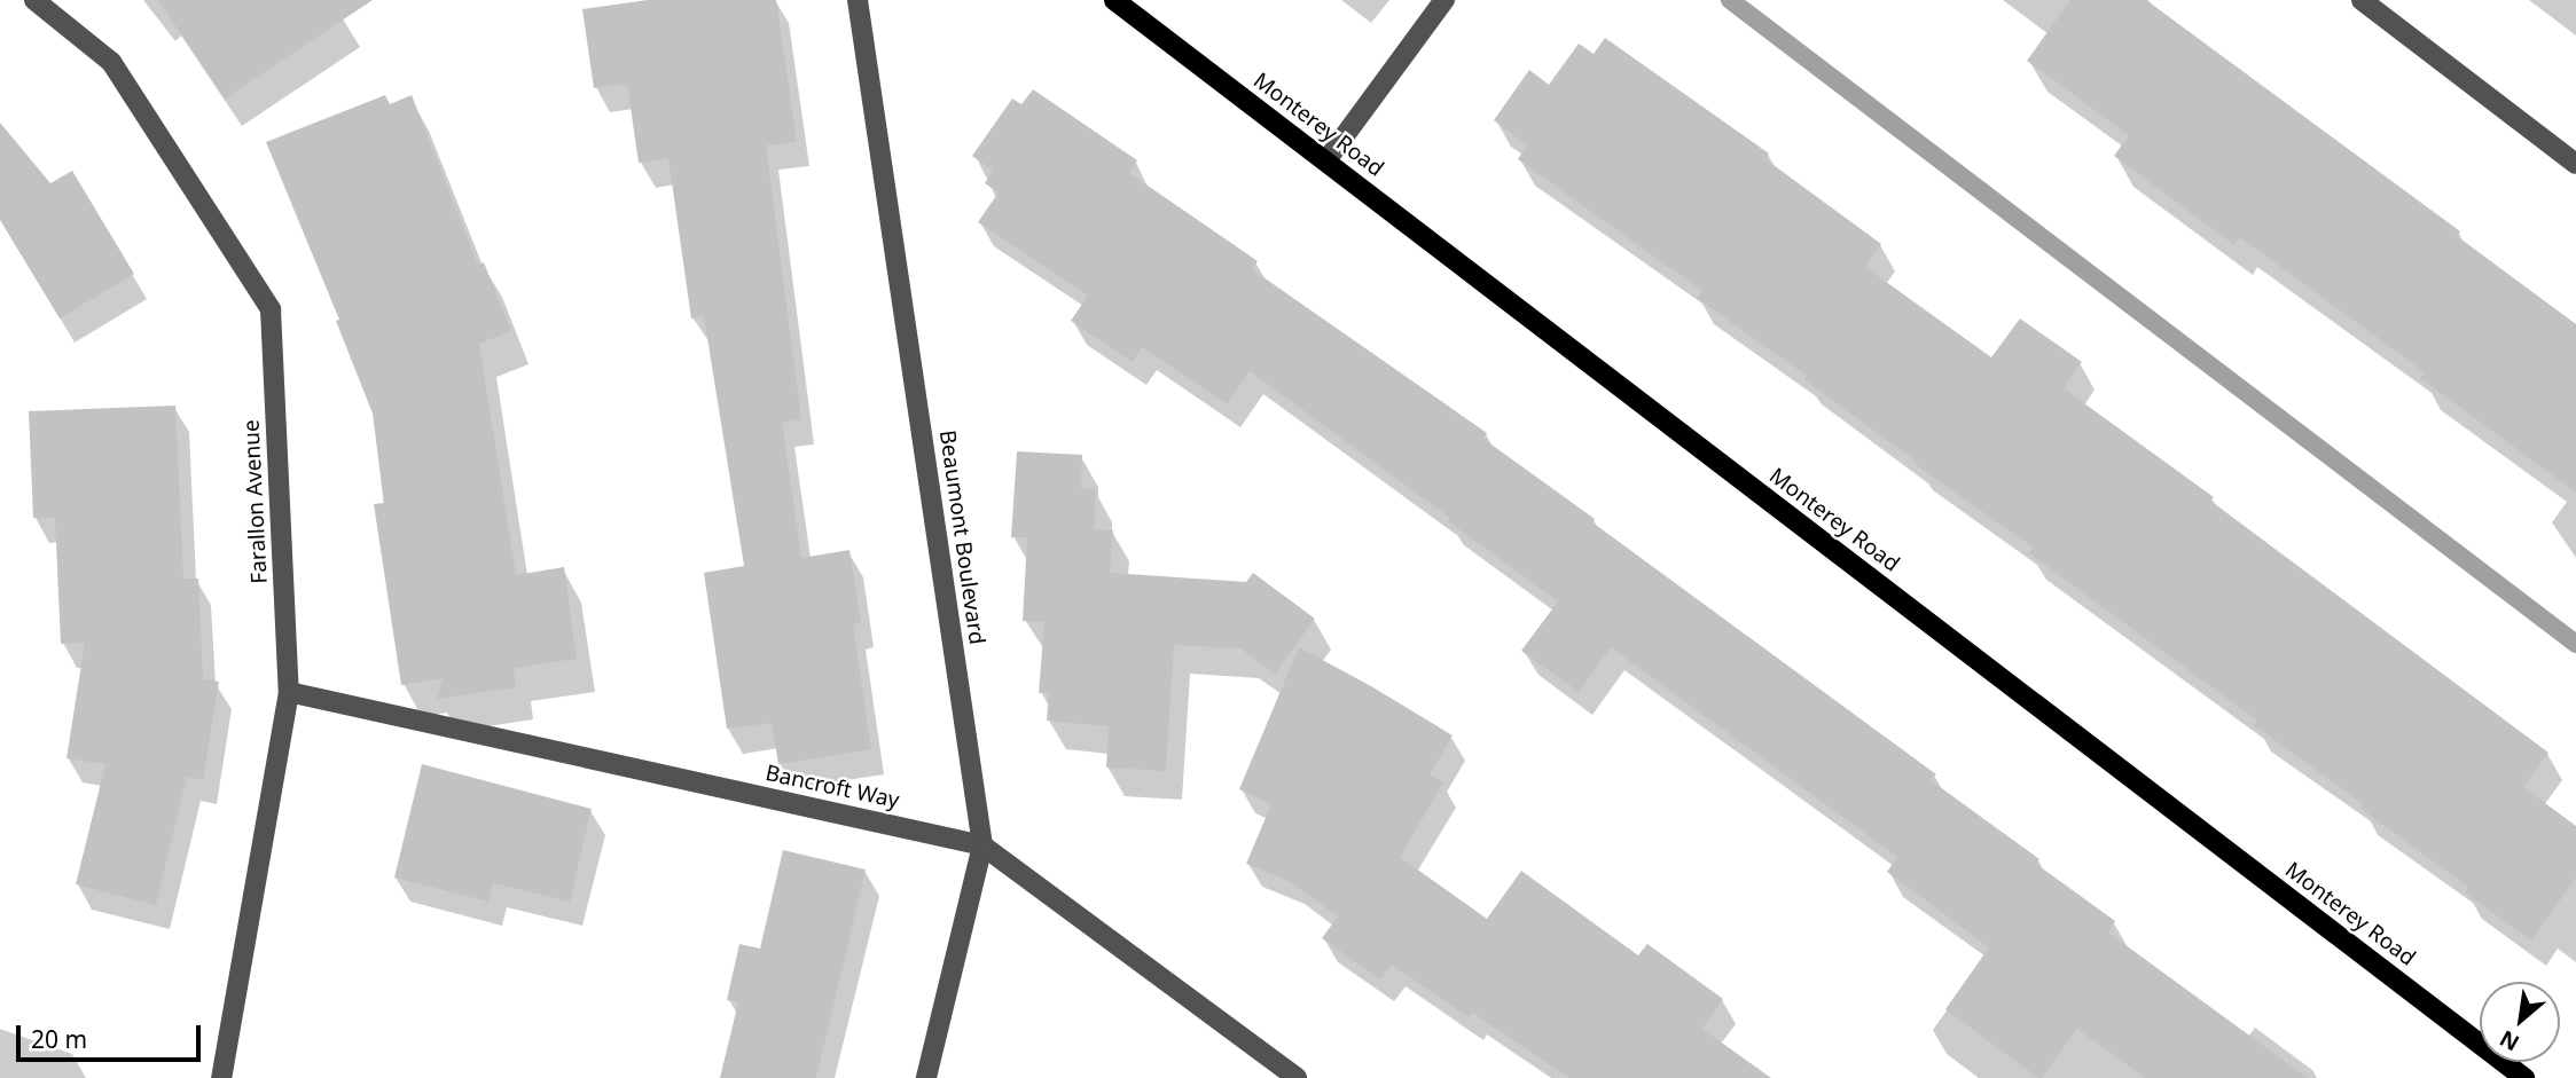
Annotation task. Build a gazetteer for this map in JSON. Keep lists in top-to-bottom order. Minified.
{"streets":{"main road":["Monterey Road"],"street":["Farallon Avenue","Beaumont Boulevard","Bancroft Way"]},"crossings":[["Farallon Avenue","Bancroft Way"],["Beaumont Boulevard","Bancroft Way"]],"scale_bar":"20 m","north":"bottom left"}
